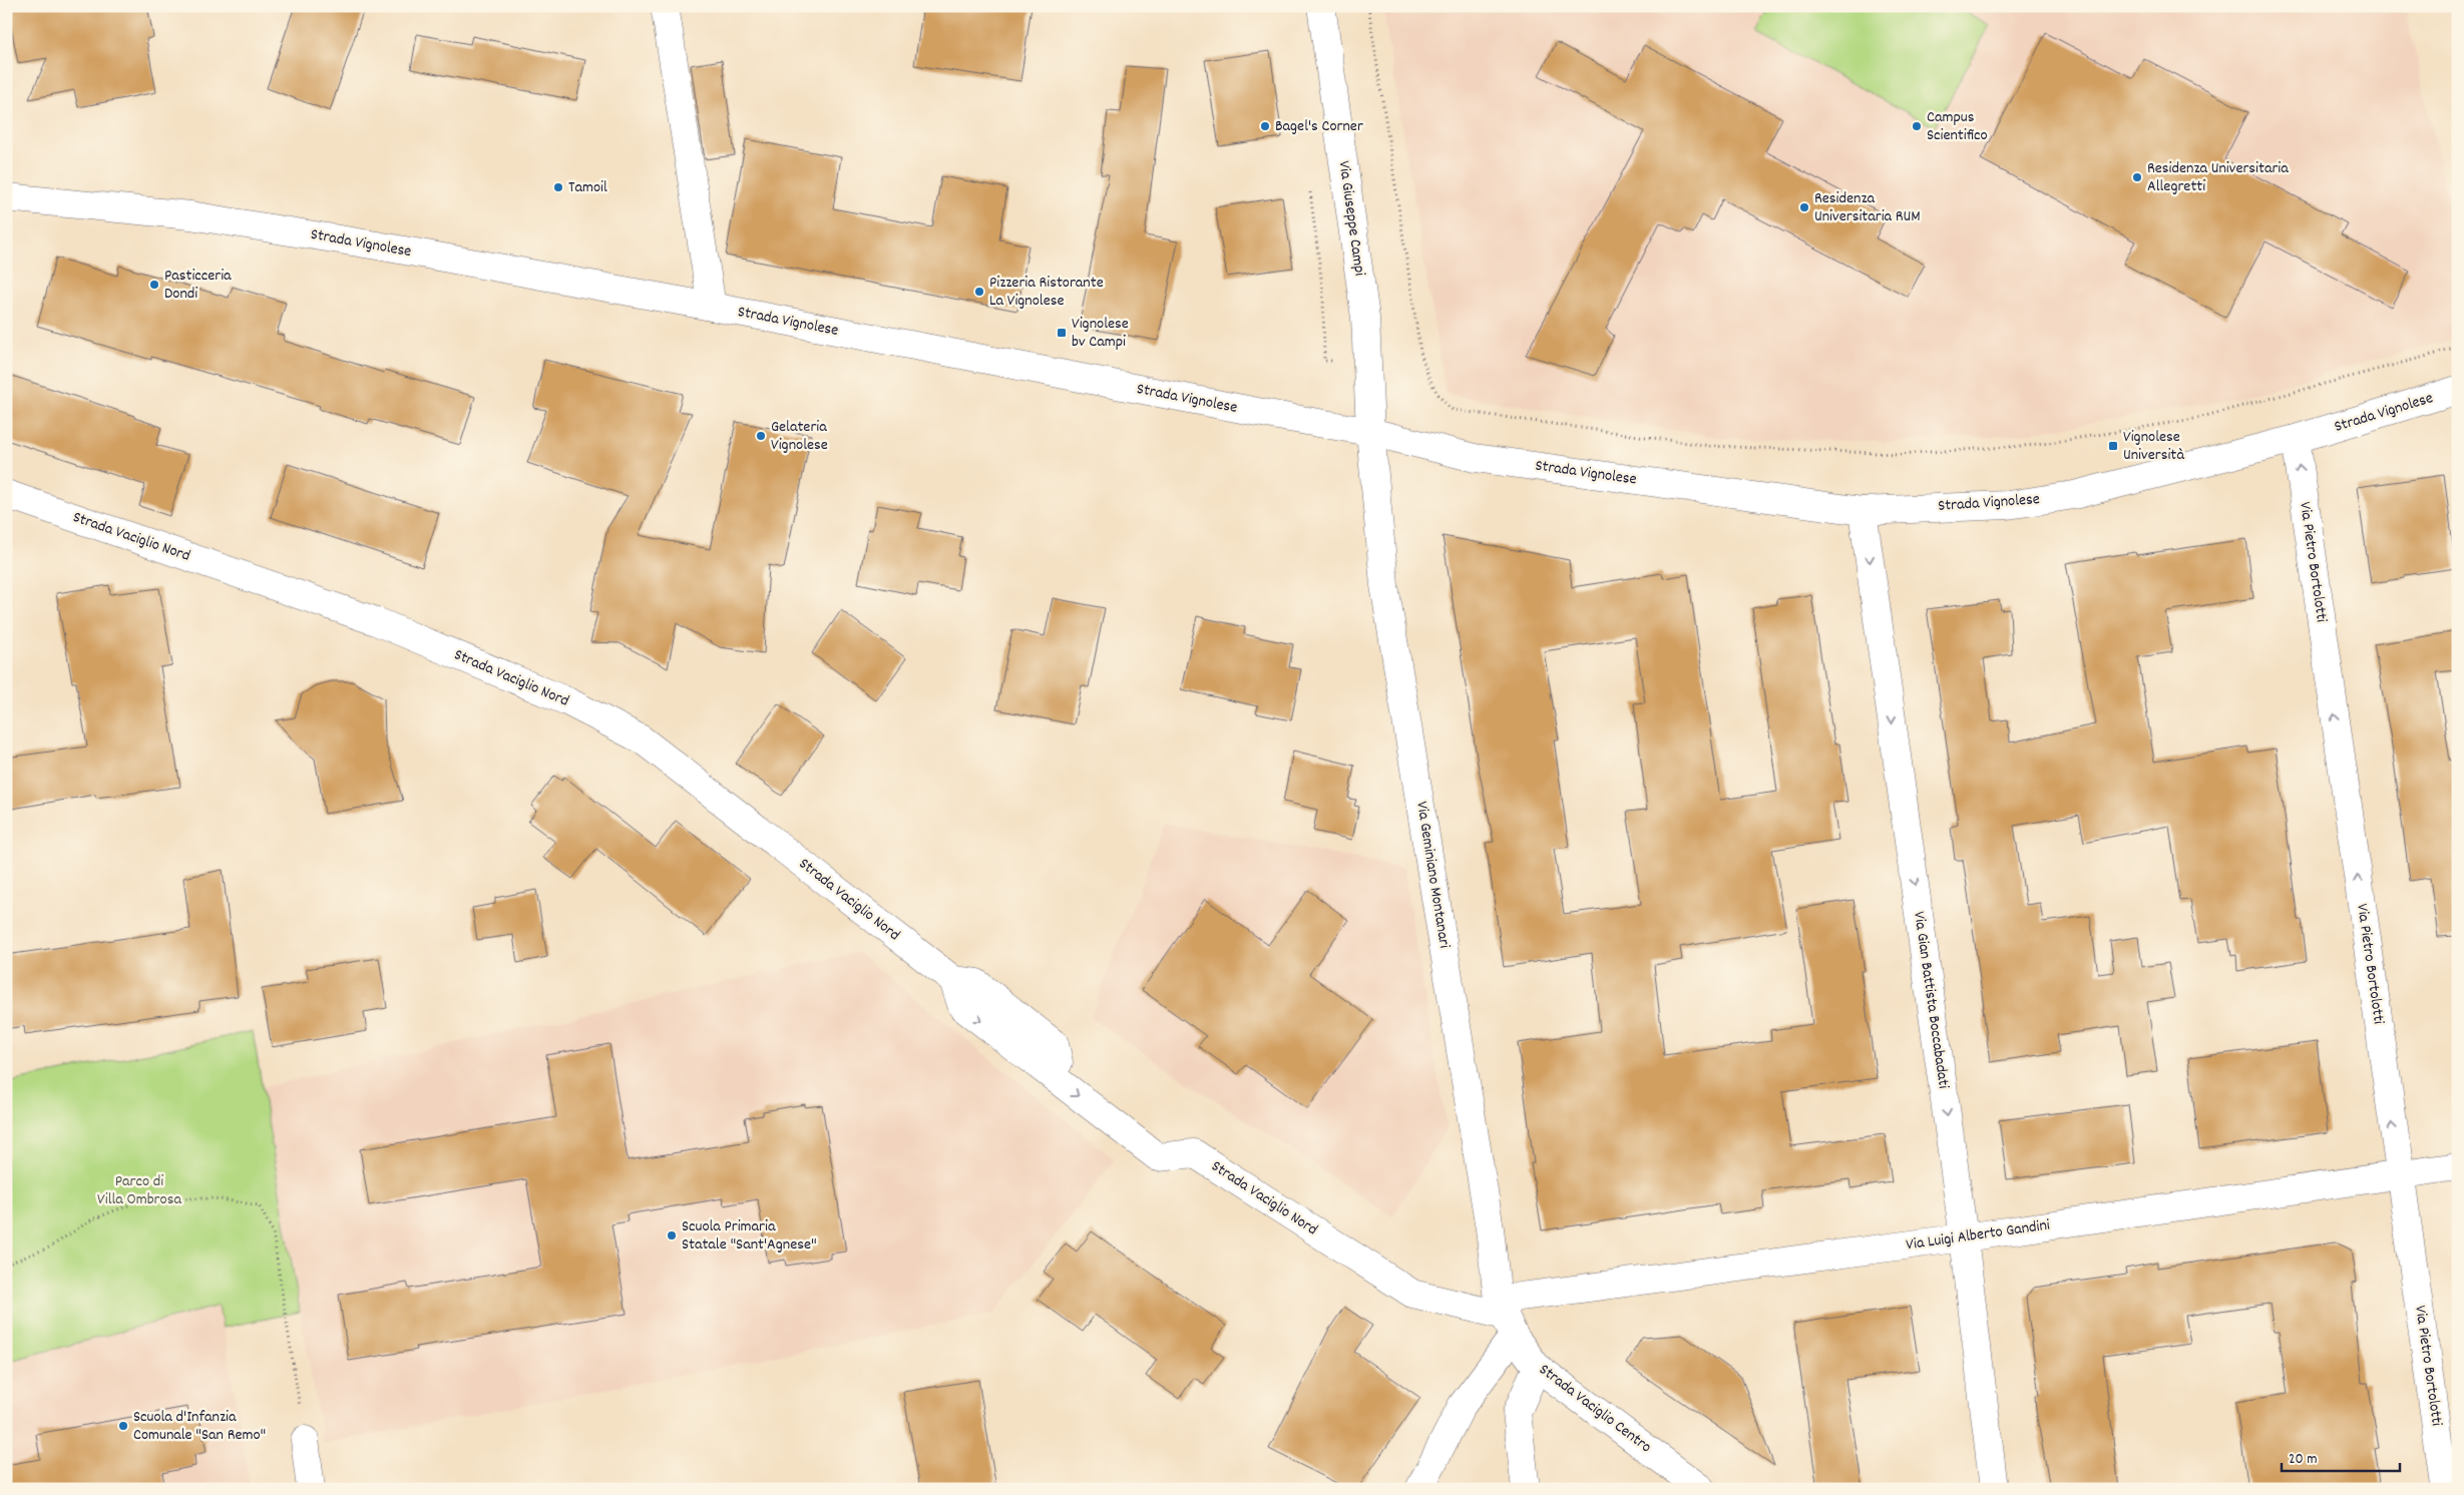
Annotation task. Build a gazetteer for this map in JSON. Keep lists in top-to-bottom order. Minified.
{"streets":{"street":["Via Giuseppe Campi","Strada Vignolese","Strada Vaciglio Nord","Via Pietro Bortolotti","Via Geminiano Montanari","Via Gian Battista Boccabadati","Via Luigi Alberto Gandini","Strada Vaciglio Centro"]},"crossings":[["Via Giuseppe Campi","Strada Vignolese"],["Via Giuseppe Campi","Via Geminiano Montanari"],["Strada Vignolese","Via Pietro Bortolotti"],["Strada Vignolese","Via Geminiano Montanari"],["Strada Vignolese","Via Gian Battista Boccabadati"],["Strada Vaciglio Nord","Via Geminiano Montanari"],["Strada Vaciglio Nord","Via Luigi Alberto Gandini"],["Strada Vaciglio Nord","Strada Vaciglio Centro"],["Via Pietro Bortolotti","Via Luigi Alberto Gandini"],["Via Geminiano Montanari","Via Luigi Alberto Gandini"],["Via Geminiano Montanari","Strada Vaciglio Centro"],["Via Gian Battista Boccabadati","Via Luigi Alberto Gandini"],["Via Luigi Alberto Gandini","Strada Vaciglio Centro"]],"one_way":["Strada Vaciglio Nord","Via Pietro Bortolotti","Via Gian Battista Boccabadati"],"parks":["Parco di Villa Ombrosa"],"places":{"other":["Bagel's Corner","Campus Scientifico","Residenza Universitaria Allegretti","Tamoil","Residenza Universitaria RUM","Pasticceria Dondi","Pizzeria Ristorante La Vignolese","Gelateria Vignolese","Scuola Primaria Statale \"Sant'Agnese\"","Scuola d'Infanzia Comunale \"San Remo\""],"transit":["Vignolese bv Campi","Vignolese Università"]},"scale_bar":"20 m"}
